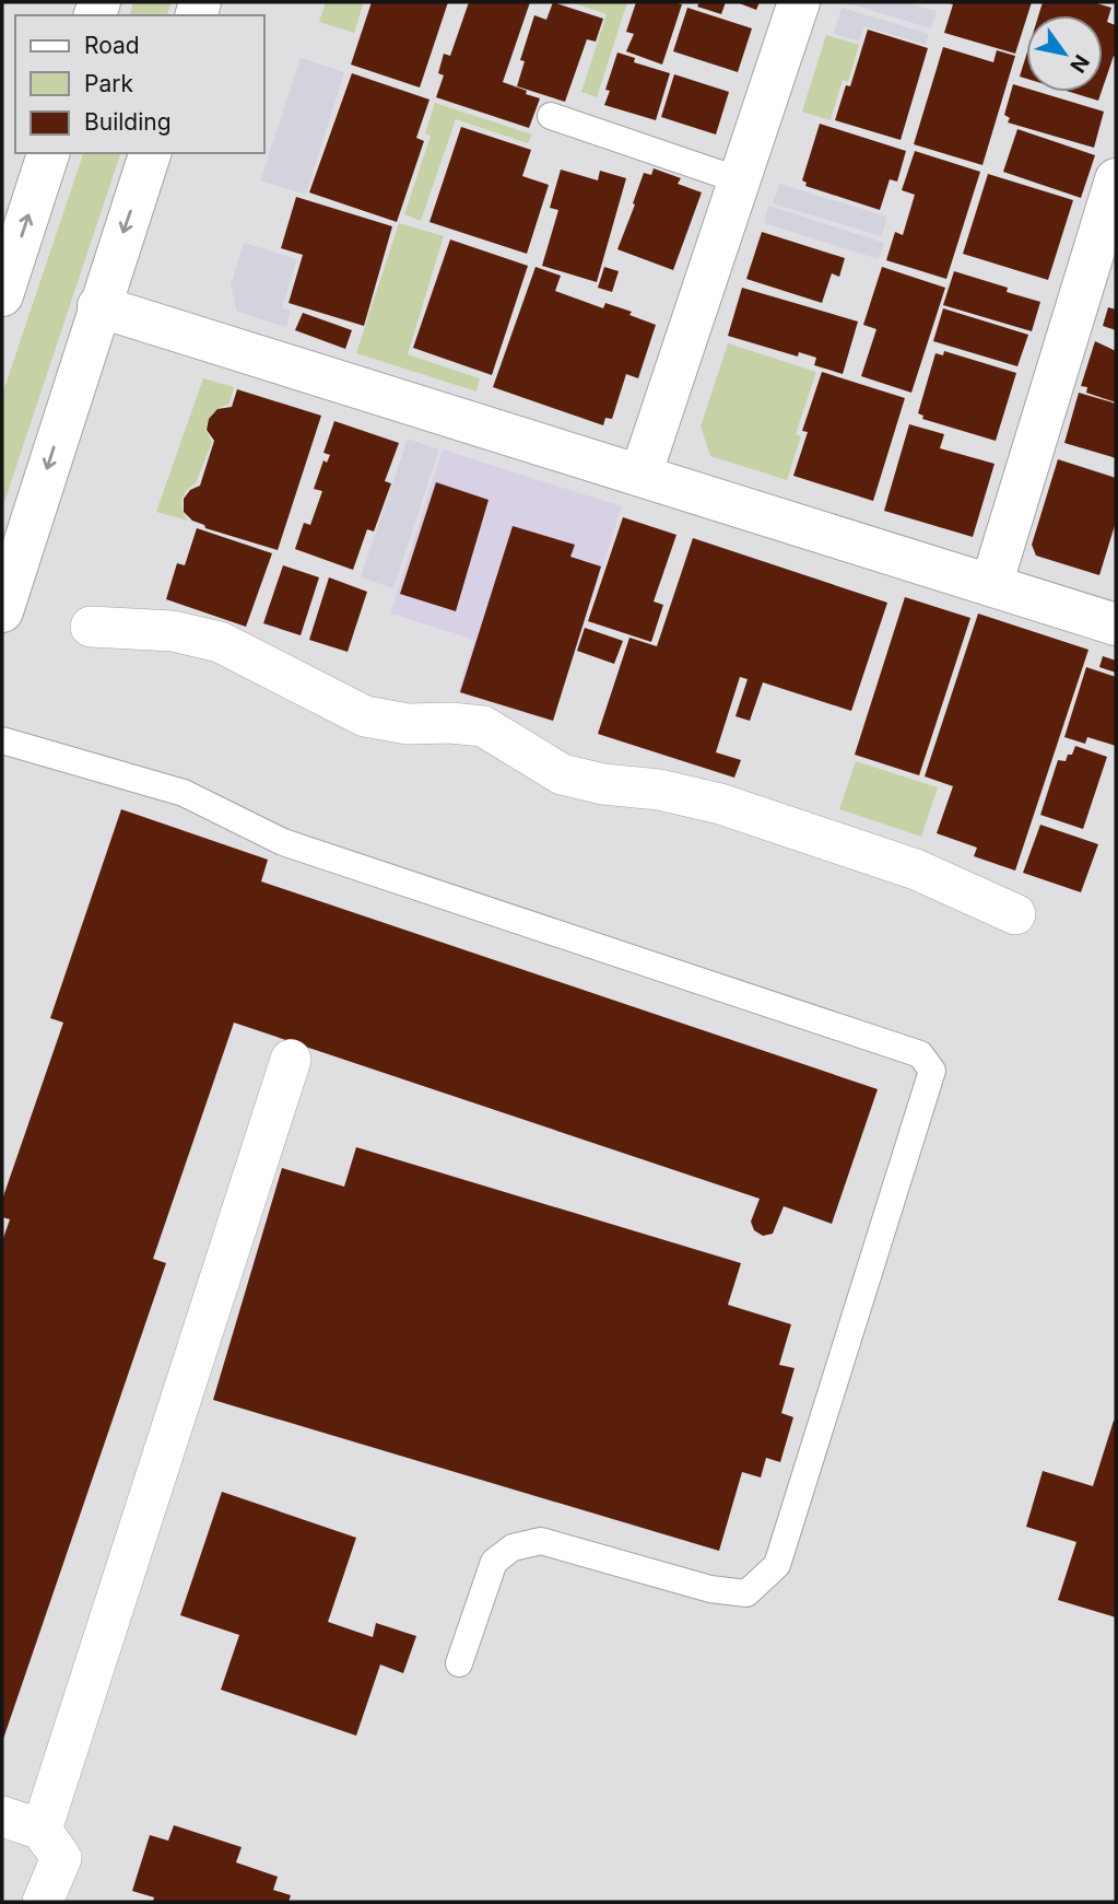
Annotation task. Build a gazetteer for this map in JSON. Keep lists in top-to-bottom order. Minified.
{"legend":["Road","Park","Building"],"north":"bottom right"}
